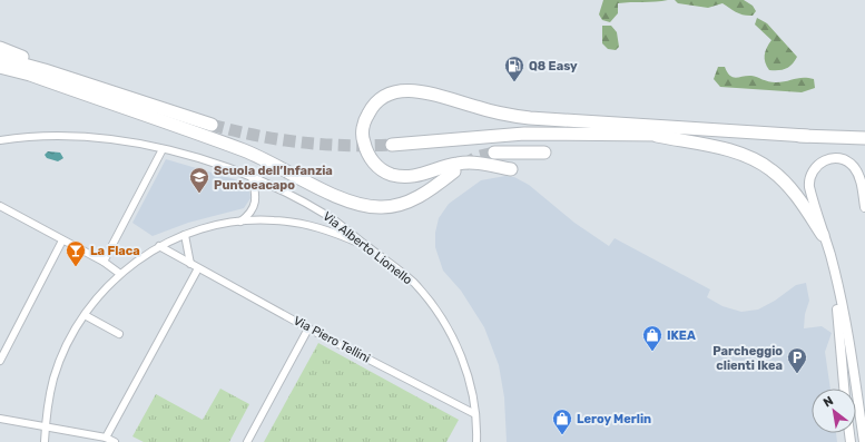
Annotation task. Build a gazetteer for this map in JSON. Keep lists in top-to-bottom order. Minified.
{"streets":{"street":["Via Alberto Lionello","Via Piero Tellini"]},"crossings":[["Via Alberto Lionello","Via Piero Tellini"]],"places":{"fuel station":["Q8 Easy"],"school or university":["Scuola dell’Infanzia Puntoeacapo"],"bar":["La Flaca"],"shop":["IKEA","Leroy Merlin"],"parking":["Parcheggio clienti Ikea"]},"north":"top left"}
